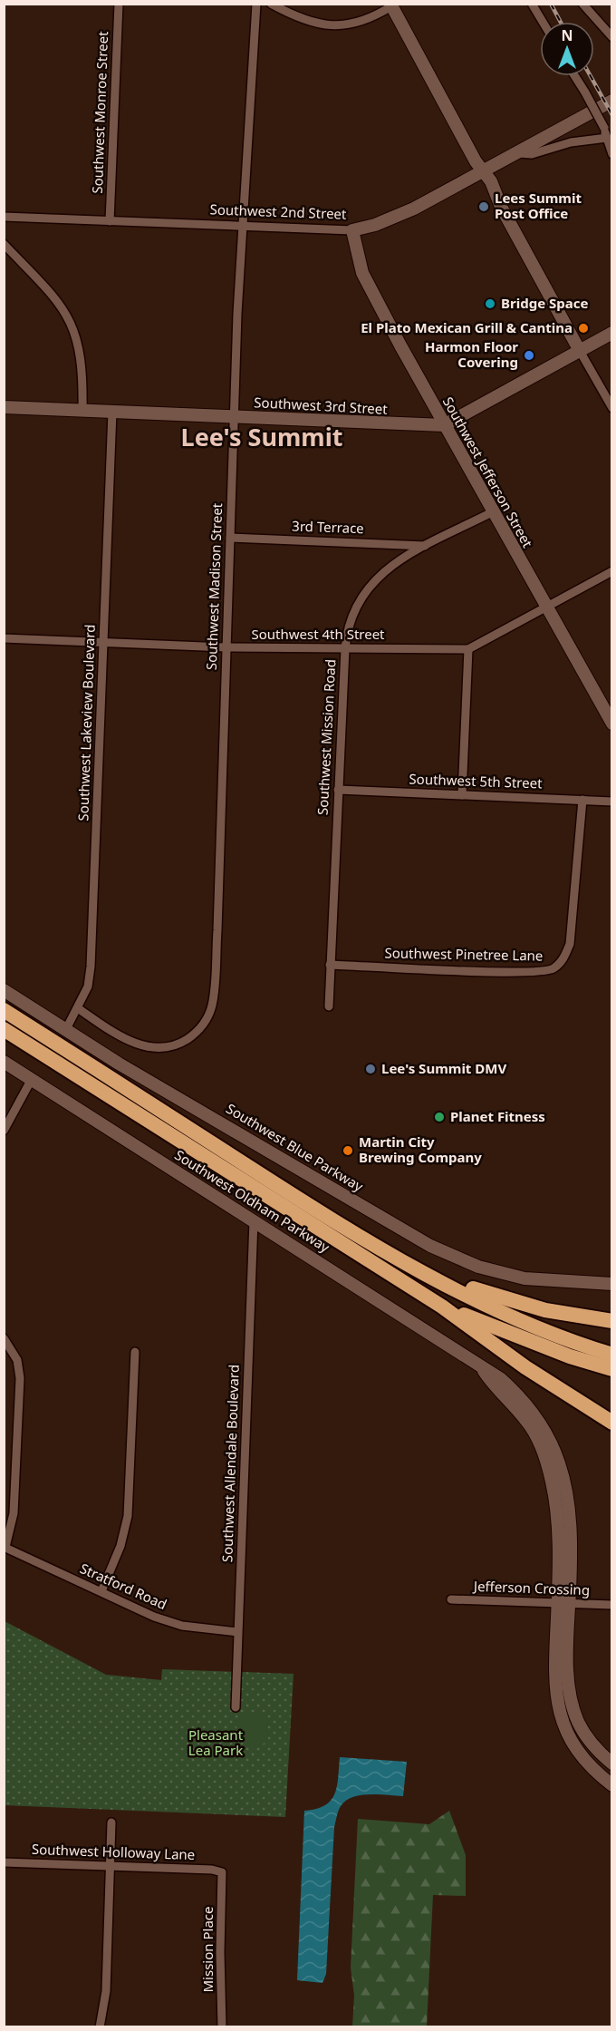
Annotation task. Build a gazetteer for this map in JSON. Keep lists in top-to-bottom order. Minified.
{"streets":{"street":["Southwest Monroe Street","Southwest 2nd Street","Southwest 3rd Street","Southwest Jefferson Street","3rd Terrace","Southwest Madison Street","Southwest 4th Street","Southwest Lakeview Boulevard","Southwest Mission Road","Southwest 5th Street","Southwest Pinetree Lane","Southwest Blue Parkway","Southwest Oldham Parkway","Southwest Allendale Boulevard","Stratford Road","Jefferson Crossing","Southwest Holloway Lane","Mission Place"]},"crossings":[["Southwest Monroe Street","Southwest 2nd Street"],["Southwest 2nd Street","Southwest Jefferson Street"],["Southwest 2nd Street","Southwest Madison Street"],["Southwest 3rd Street","Southwest Jefferson Street"],["Southwest 3rd Street","Southwest Madison Street"],["Southwest 3rd Street","Southwest Lakeview Boulevard"],["Southwest Jefferson Street","Southwest 4th Street"],["Southwest Jefferson Street","Southwest Mission Road"],["3rd Terrace","Southwest Madison Street"],["3rd Terrace","Southwest Mission Road"],["Southwest Madison Street","Southwest 4th Street"],["Southwest Madison Street","Southwest Lakeview Boulevard"],["Southwest 4th Street","Southwest Lakeview Boulevard"],["Southwest 4th Street","Southwest Mission Road"],["Southwest Lakeview Boulevard","Southwest Blue Parkway"],["Southwest Mission Road","Southwest 5th Street"],["Southwest Mission Road","Southwest Pinetree Lane"],["Southwest 5th Street","Southwest Pinetree Lane"],["Southwest Oldham Parkway","Southwest Allendale Boulevard"],["Southwest Oldham Parkway","Jefferson Crossing"],["Southwest Allendale Boulevard","Stratford Road"],["Southwest Holloway Lane","Mission Place"]],"districts":["Lee's Summit"],"parks":["Pleasant Lea Park"],"places":["Lees Summit Post Office","Bridge Space","El Plato Mexican Grill & Cantina","Harmon Floor Covering","Lee's Summit DMV","Planet Fitness","Martin City Brewing Company"],"north":"top"}
